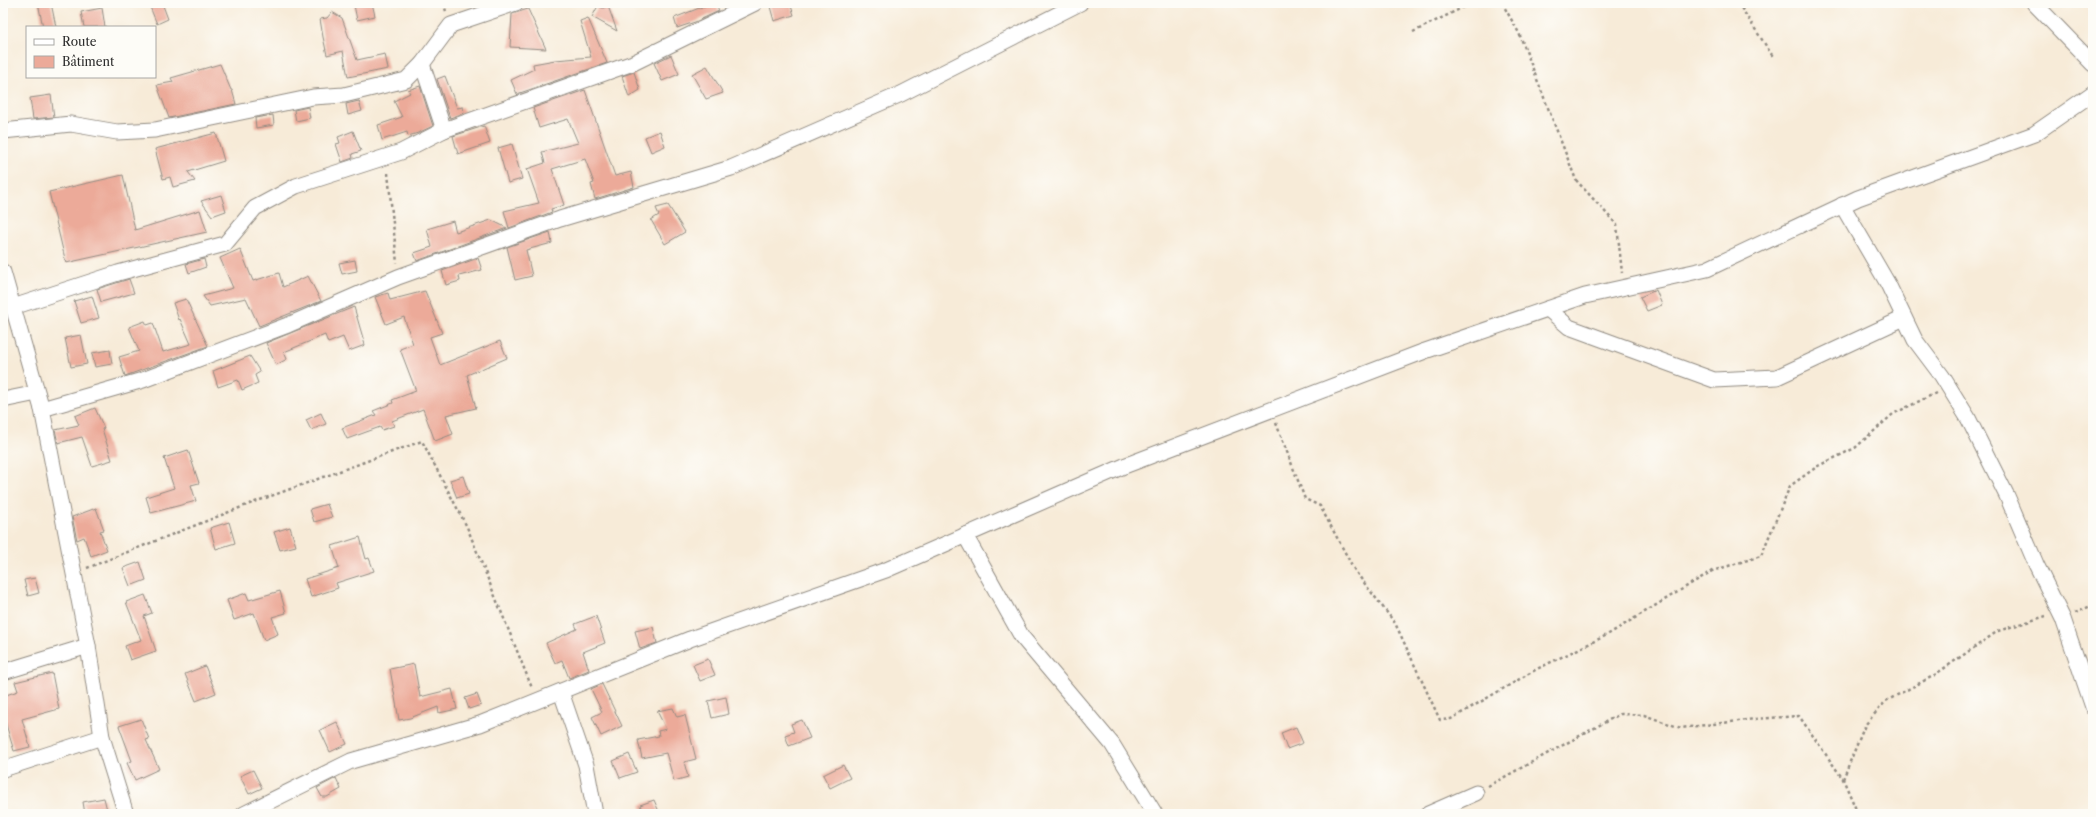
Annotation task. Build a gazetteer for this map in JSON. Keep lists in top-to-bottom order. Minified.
{"legend":["Route","Bâtiment"]}
